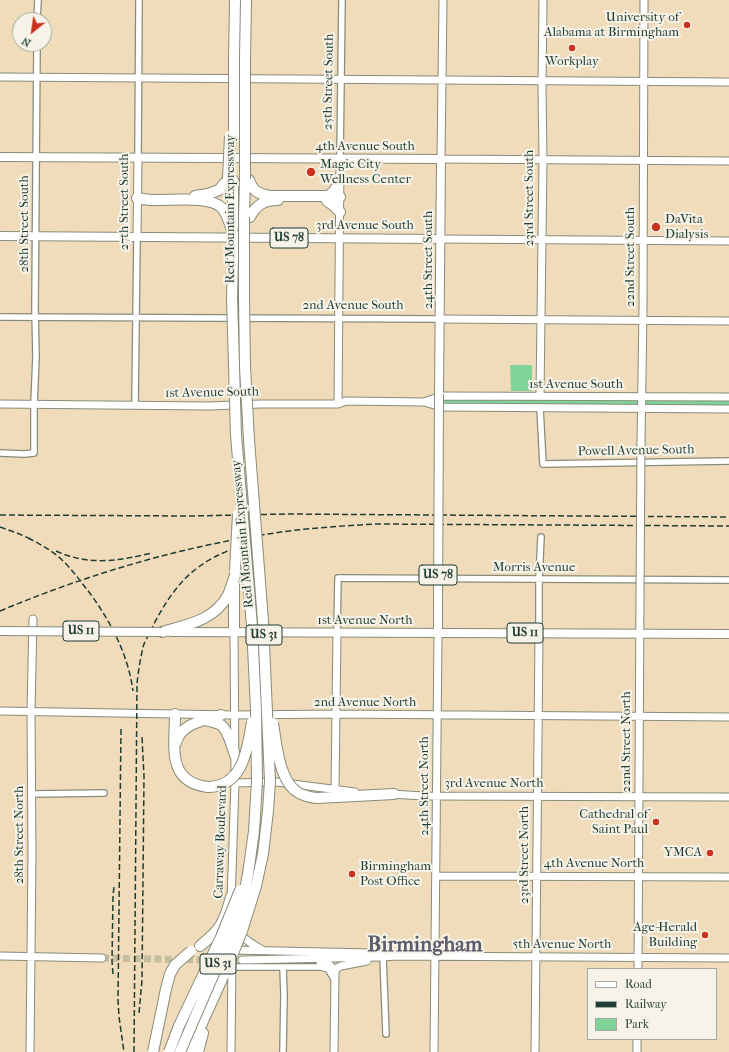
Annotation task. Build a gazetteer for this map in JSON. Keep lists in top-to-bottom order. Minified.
{"streets":{"highway":["Red Mountain Expressway","US 31"],"main road":["4th Avenue South","3rd Avenue South","US 78","24th Street South","1st Avenue North","US 11","24th Street North"],"street":["25th Street South","23rd Street South","27th Street South","28th Street South","22nd Street South","2nd Avenue South","1st Avenue South","Powell Avenue South","Morris Avenue","2nd Avenue North","22nd Street North","3rd Avenue North","28th Street North","Carraway Boulevard","23rd Street North","4th Avenue North","5th Avenue North"]},"crossings":[["25th Street South","4th Avenue South"],["25th Street South","3rd Avenue South"],["25th Street South","2nd Avenue South"],["25th Street South","1st Avenue South"],["4th Avenue South","23rd Street South"],["4th Avenue South","27th Street South"],["4th Avenue South","28th Street South"],["4th Avenue South","22nd Street South"],["4th Avenue South","24th Street South"],["23rd Street South","3rd Avenue South"],["23rd Street South","2nd Avenue South"],["23rd Street South","1st Avenue South"],["27th Street South","3rd Avenue South"],["27th Street South","2nd Avenue South"],["27th Street South","1st Avenue South"],["Red Mountain Expressway","Carraway Boulevard"],["28th Street South","3rd Avenue South"],["28th Street South","2nd Avenue South"],["28th Street South","1st Avenue South"],["3rd Avenue South","22nd Street South"],["3rd Avenue South","24th Street South"],["22nd Street South","2nd Avenue South"],["22nd Street South","1st Avenue South"],["22nd Street South","22nd Street North"],["24th Street South","2nd Avenue South"],["24th Street South","24th Street North"],["1st Avenue South","Powell Avenue South"],["Morris Avenue","1st Avenue North"],["Morris Avenue","23rd Street North"],["1st Avenue North","22nd Street North"],["1st Avenue North","24th Street North"],["1st Avenue North","Carraway Boulevard"],["1st Avenue North","23rd Street North"],["2nd Avenue North","22nd Street North"],["2nd Avenue North","24th Street North"],["2nd Avenue North","28th Street North"],["2nd Avenue North","Carraway Boulevard"],["2nd Avenue North","23rd Street North"],["22nd Street North","3rd Avenue North"],["22nd Street North","4th Avenue North"],["22nd Street North","5th Avenue North"],["3rd Avenue North","24th Street North"],["3rd Avenue North","Carraway Boulevard"],["3rd Avenue North","23rd Street North"],["24th Street North","4th Avenue North"],["24th Street North","5th Avenue North"],["Carraway Boulevard","5th Avenue North"],["23rd Street North","4th Avenue North"],["23rd Street North","5th Avenue North"]],"districts":["Birmingham"],"places":["University of Alabama at Birmingham","Workplay","Magic City Wellness Center","DaVita Dialysis","Cathedral of Saint Paul","YMCA","Birmingham Post Office","Age-Herald Building"],"legend":["Road","Railway","Park"],"north":"bottom left"}
